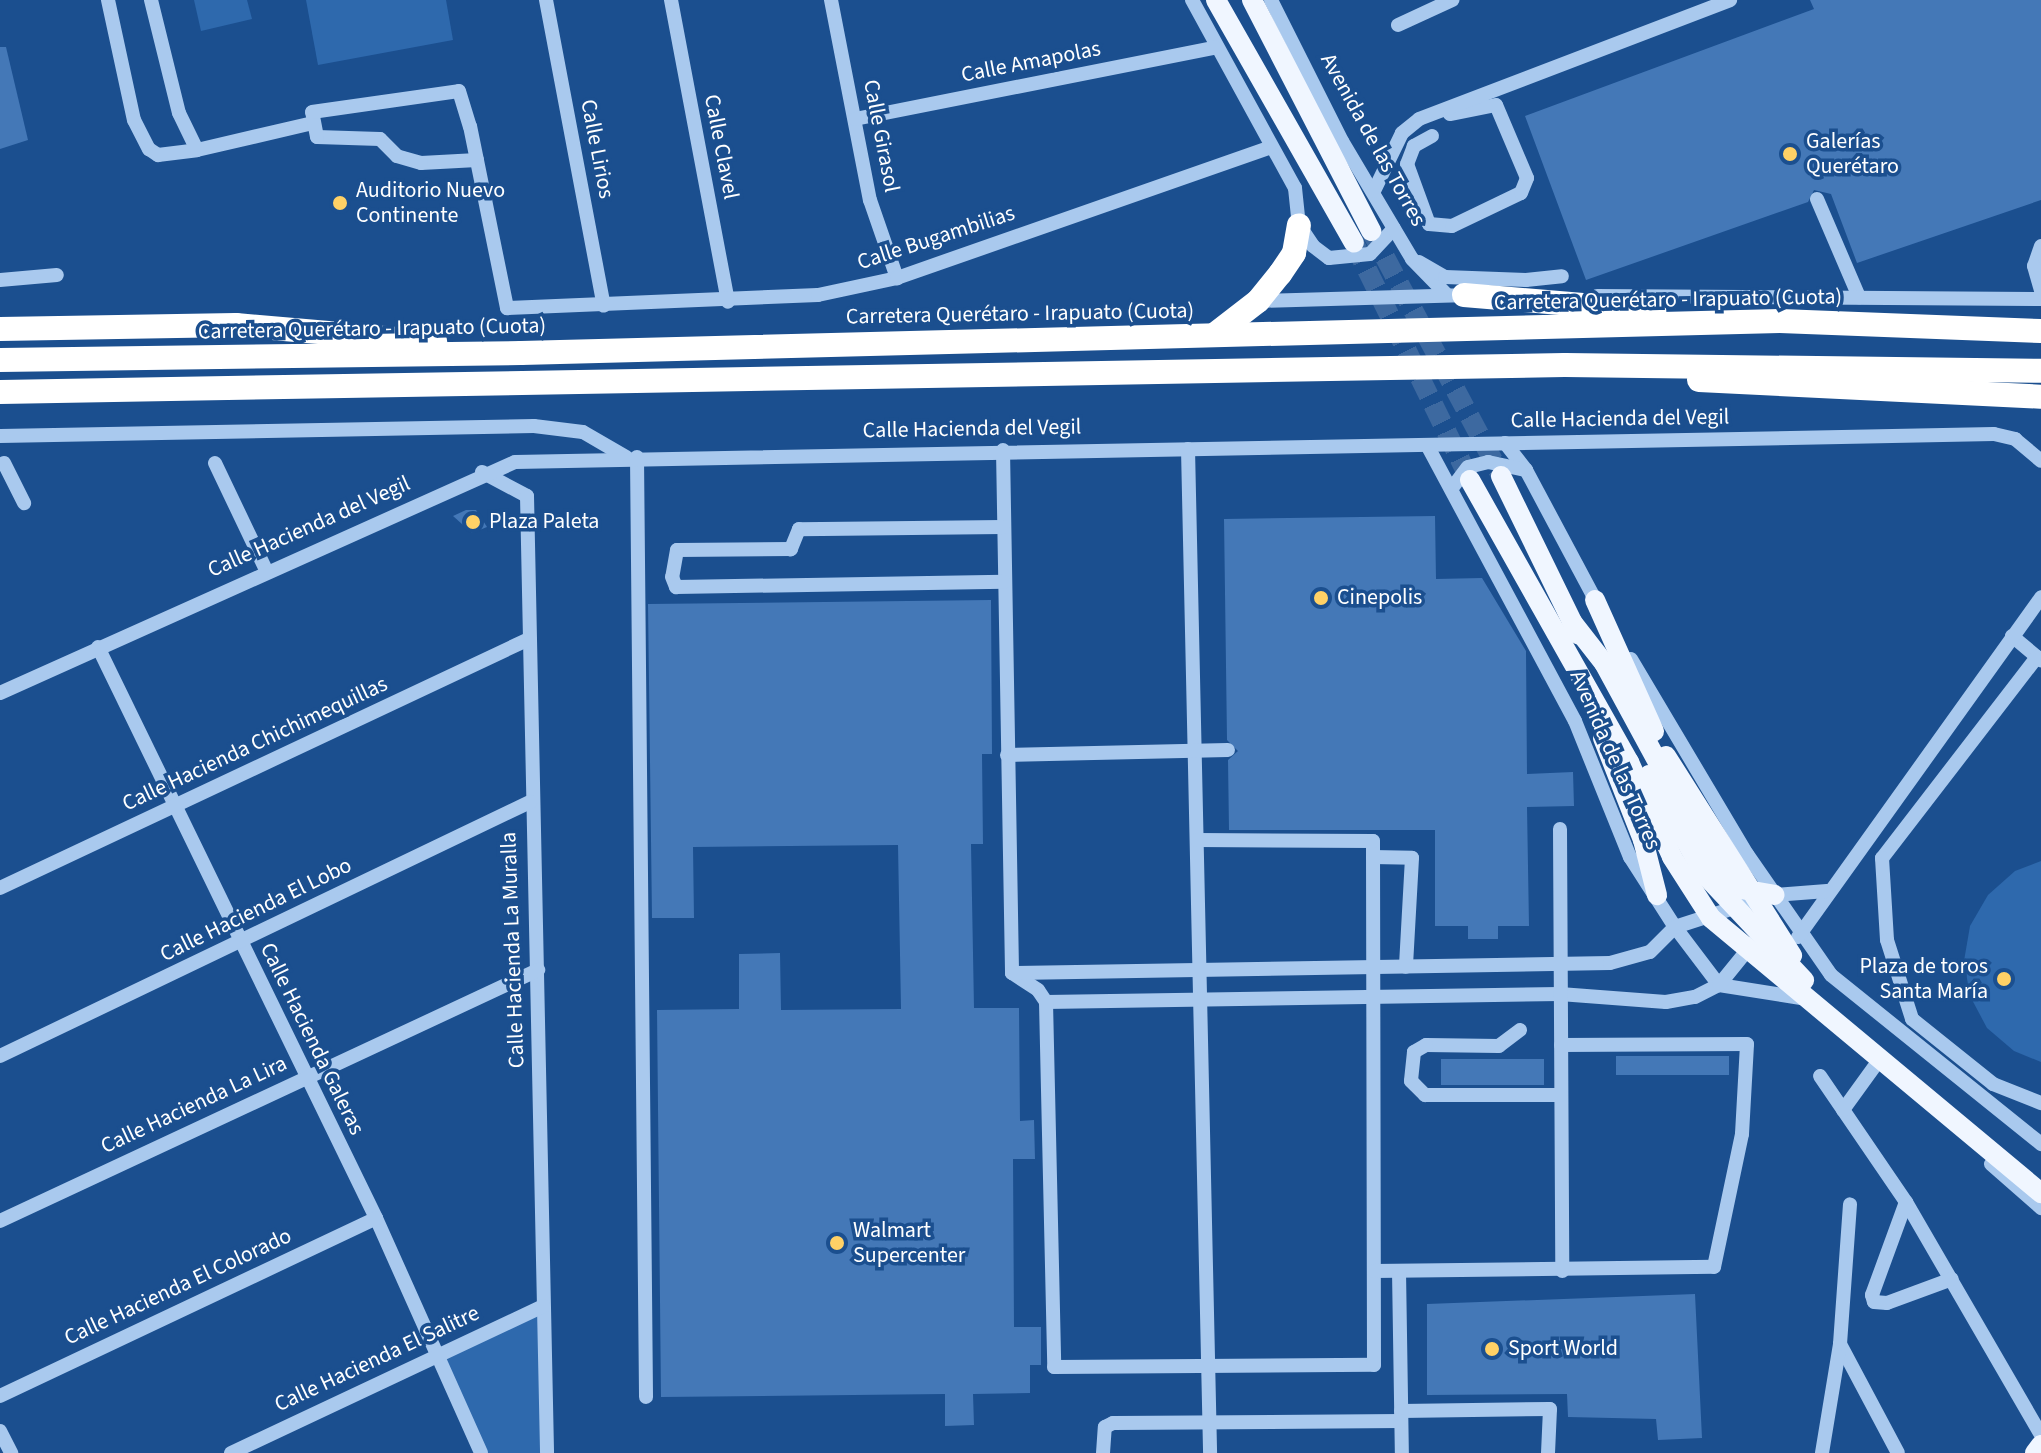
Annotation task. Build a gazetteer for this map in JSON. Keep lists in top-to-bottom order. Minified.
{"streets":{"highway":["Carretera Querétaro - Irapuato (Cuota)"],"main road":["Avenida de las Torres"],"street":["Calle Amapolas","Calle Girasol","Calle Clavel","Calle Lirios","Calle Bugambilias","Calle Hacienda del Vegil","Calle Hacienda Chichimequillas","Calle Hacienda El Lobo","Calle Hacienda La Muralla","Calle Hacienda Galeras","Calle Hacienda La Lira","Calle Hacienda El Colorado","Calle Hacienda El Salitre"]},"crossings":[["Calle Amapolas","Calle Girasol"],["Calle Girasol","Calle Bugambilias"],["Avenida de las Torres","Calle Hacienda del Vegil"],["Calle Clavel","Calle Bugambilias"],["Calle Lirios","Calle Bugambilias"],["Calle Hacienda del Vegil","Calle Hacienda La Muralla"],["Calle Hacienda del Vegil","Calle Hacienda Galeras"],["Calle Hacienda Chichimequillas","Calle Hacienda La Muralla"],["Calle Hacienda Chichimequillas","Calle Hacienda Galeras"],["Calle Hacienda El Lobo","Calle Hacienda La Muralla"],["Calle Hacienda El Lobo","Calle Hacienda Galeras"],["Calle Hacienda La Muralla","Calle Hacienda La Lira"],["Calle Hacienda La Muralla","Calle Hacienda El Salitre"],["Calle Hacienda Galeras","Calle Hacienda La Lira"],["Calle Hacienda Galeras","Calle Hacienda El Colorado"],["Calle Hacienda Galeras","Calle Hacienda El Salitre"]],"places":["Galerías Querétaro","Auditorio Nuevo Continente","Plaza Paleta","Cinepolis","Plaza de toros Santa María","Walmart Supercenter","Sport World"]}
